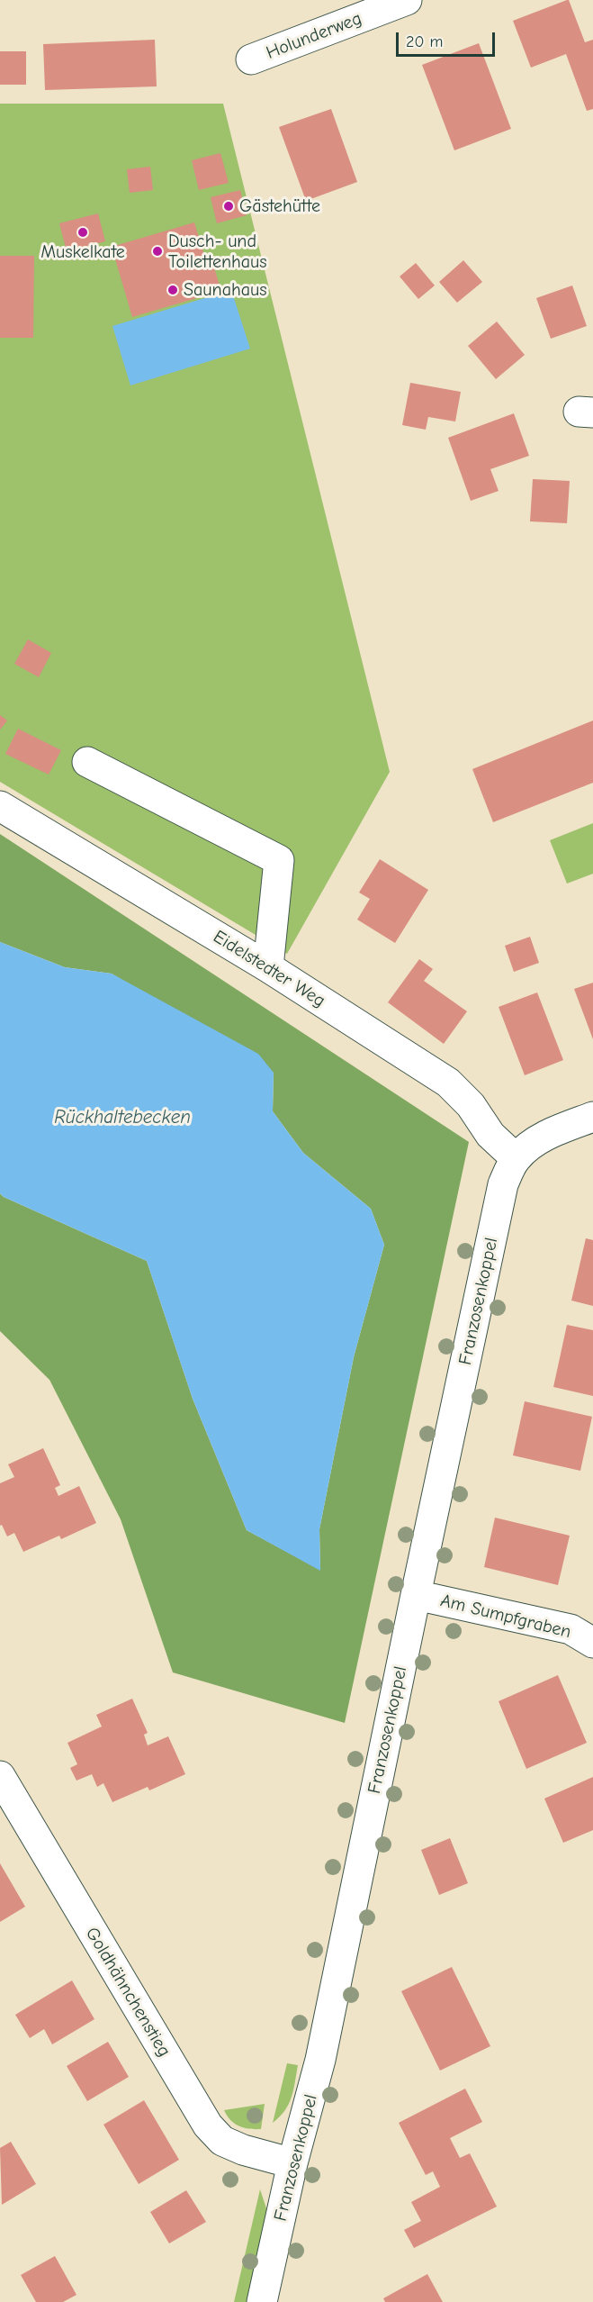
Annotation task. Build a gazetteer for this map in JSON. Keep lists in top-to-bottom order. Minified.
{"streets":{"street":["Holunderweg","Eidelstedter Weg","Franzosenkoppel","Am Sumpfgraben","Goldhähnchenstieg"]},"crossings":[["Eidelstedter Weg","Franzosenkoppel"],["Franzosenkoppel","Am Sumpfgraben"],["Franzosenkoppel","Goldhähnchenstieg"]],"water":["Rückhaltebecken"],"places":["Gästehütte","Muskelkate","Dusch- und Toilettenhaus","Saunahaus"],"scale_bar":"20 m"}
